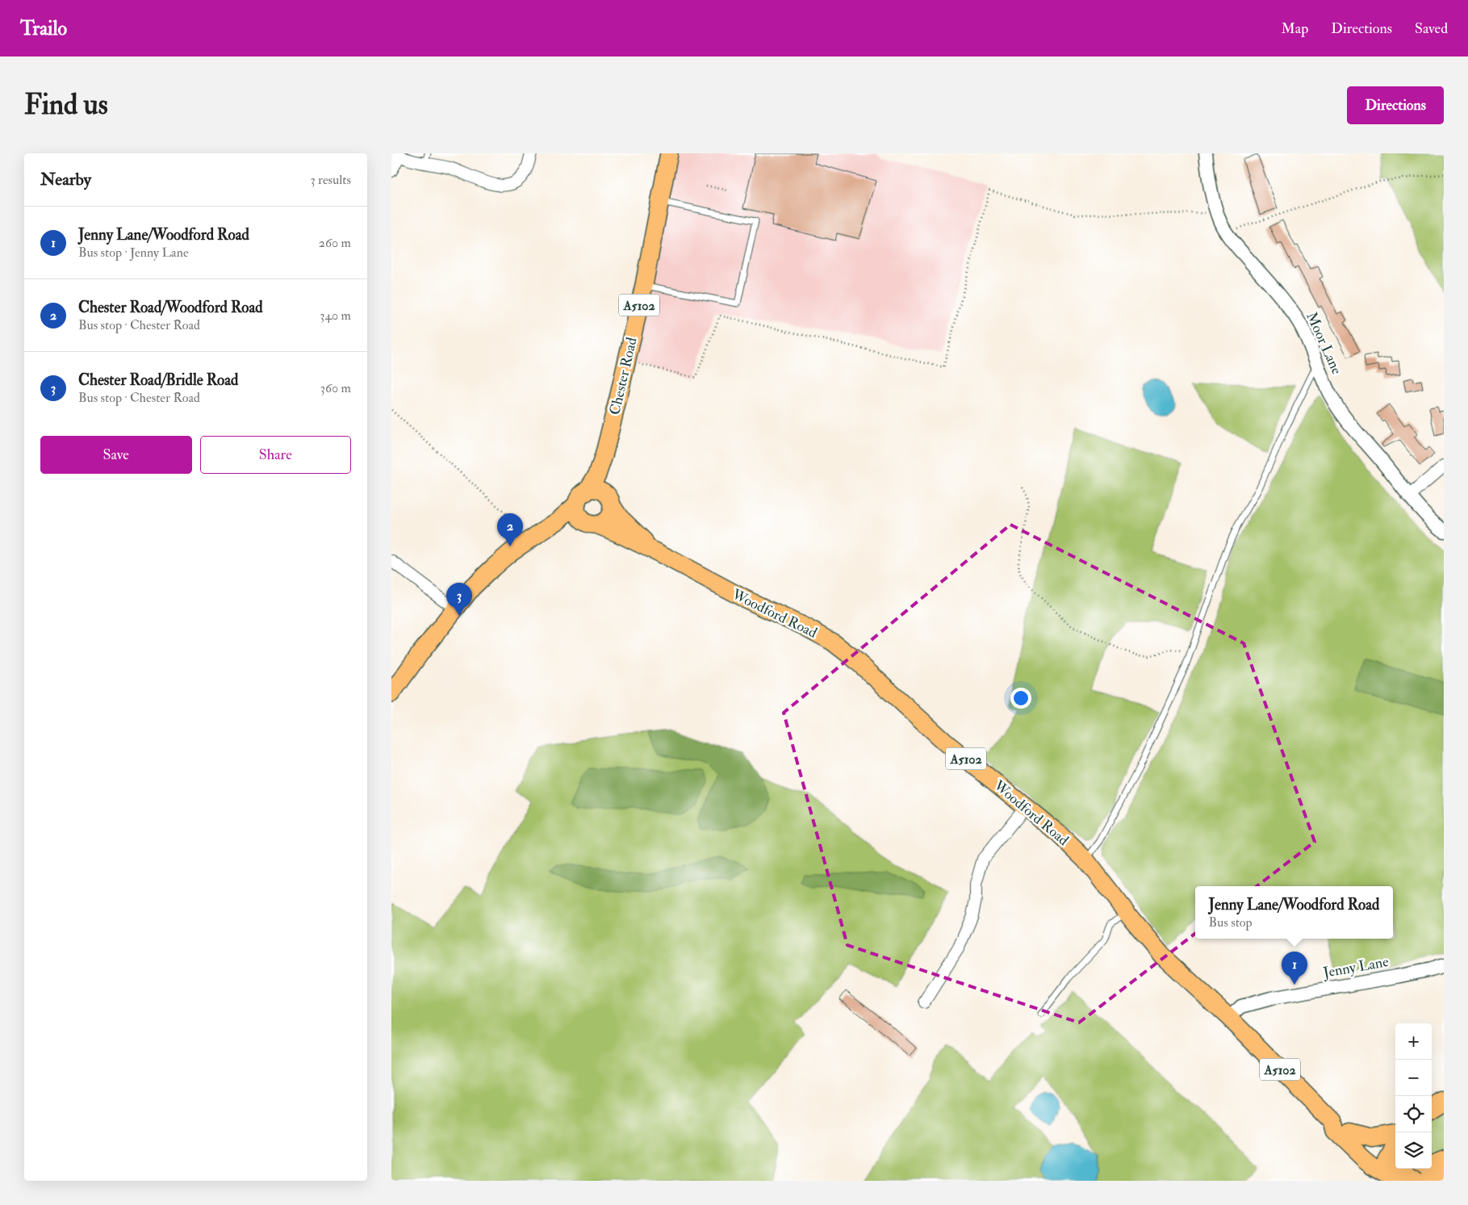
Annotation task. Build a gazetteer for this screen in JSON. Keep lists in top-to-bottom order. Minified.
{"streets":{"main road":["A5102","Chester Road","Woodford Road"],"street":["Moor Lane","Jenny Lane"]},"crossings":[["Chester Road","Woodford Road"],["Woodford Road","Jenny Lane"]],"page":{"header":"Trailo","nav":["Map","Directions","Saved"],"buttons":["Directions",["Save","Share"]],"title":"Find us","heading":["Nearby","3 results"],"list":[{"mark":"1","name":"Jenny Lane/Woodford Road","note":"Bus stop · Jenny Lane","value":"260 m"},{"mark":"2","name":"Chester Road/Woodford Road","note":"Bus stop · Chester Road","value":"340 m"},{"mark":"3","name":"Chester Road/Bridle Road","note":"Bus stop · Chester Road","value":"360 m"}],"pins":["2","3","1"],"popup":["Jenny Lane/Woodford Road","Bus stop"],"map_buttons":["+","−"]}}
